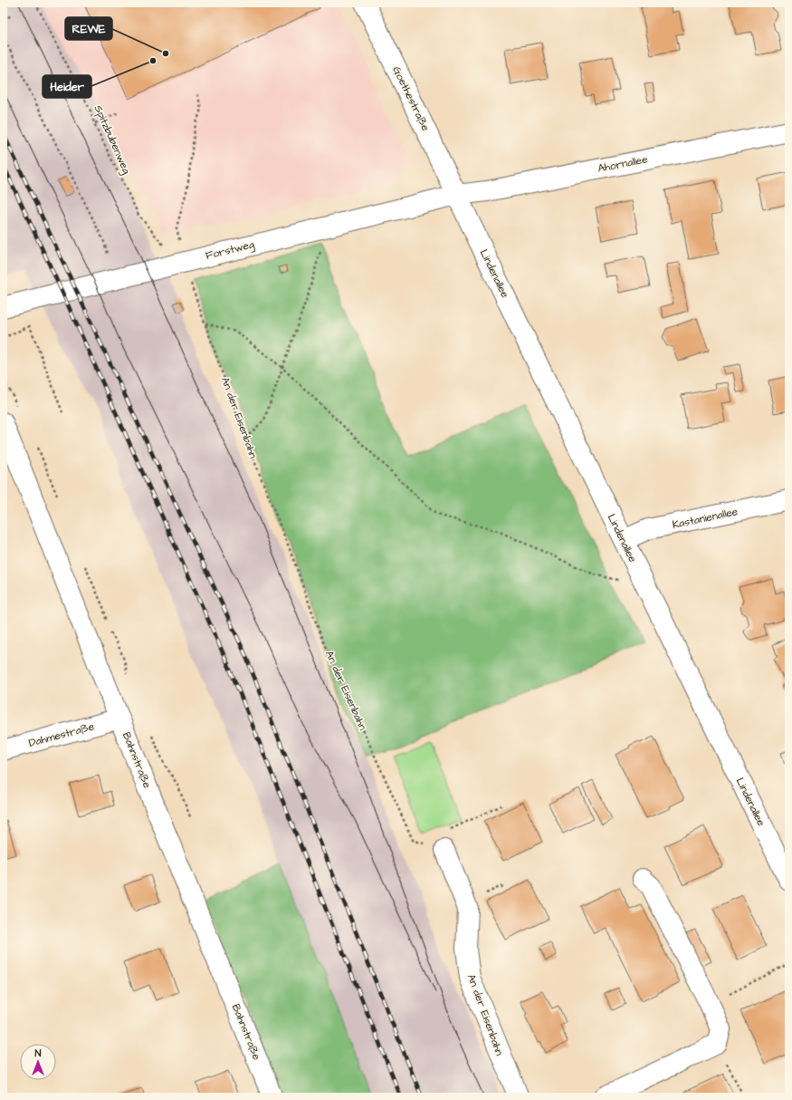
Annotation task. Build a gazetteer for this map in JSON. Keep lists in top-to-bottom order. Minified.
{"streets":{"street":["Goethestraße","Ahornallee","Forstweg","Lindenallee","An der Eisenbahn","Kastanienallee","Dahmestraße","Bahnstraße"],"path":["Spitzbubenweg"]},"crossings":[["Goethestraße","Ahornallee"],["Goethestraße","Forstweg"],["Goethestraße","Lindenallee"],["Ahornallee","Forstweg"],["Ahornallee","Lindenallee"],["Forstweg","Lindenallee"],["Forstweg","An der Eisenbahn"],["Lindenallee","Kastanienallee"],["Dahmestraße","Bahnstraße"]],"places":["REWE","Heider"],"north":"top"}
